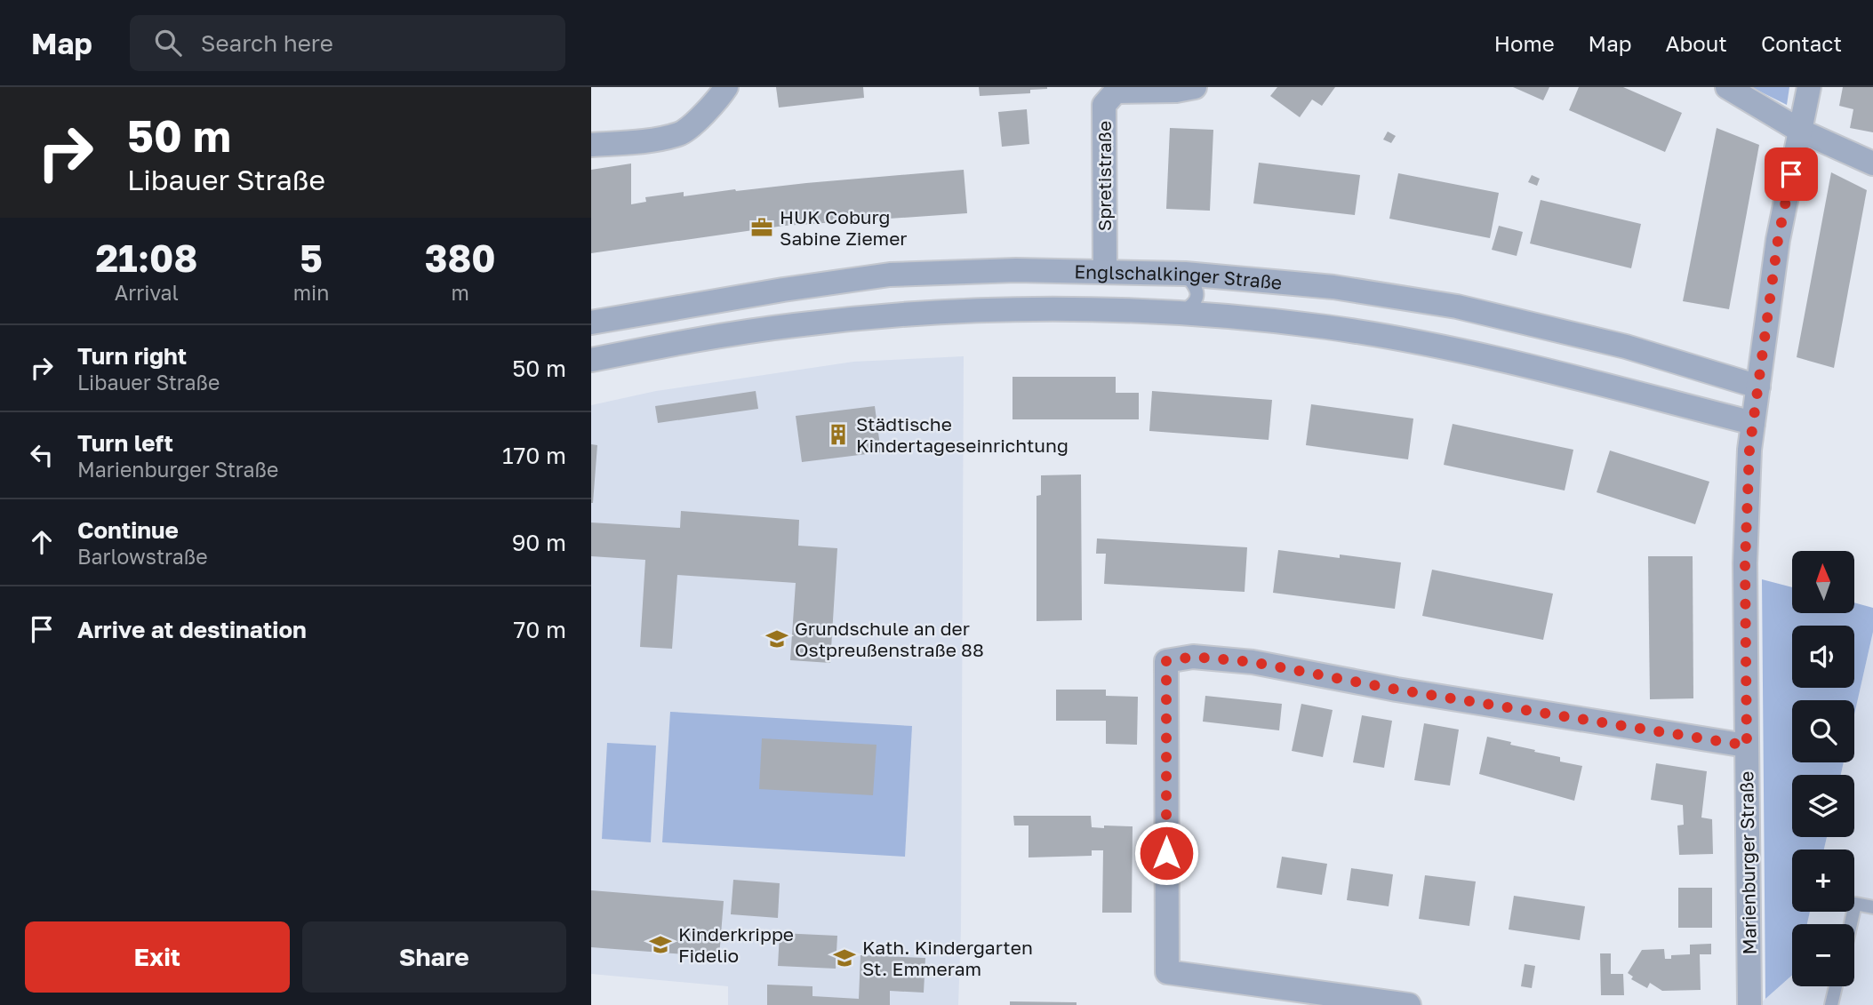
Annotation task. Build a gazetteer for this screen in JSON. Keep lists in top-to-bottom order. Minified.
{"streets":{"street":["Spretistraße","Englschalkinger Straße","Marienburger Straße"]},"crossings":[["Spretistraße","Englschalkinger Straße"],["Englschalkinger Straße","Marienburger Straße"]],"places":{"office":["HUK Coburg Sabine Ziemer"],"building":["Städtische Kindertageseinrichtung"],"school or university":["Grundschule an der Ostpreußenstraße 88","Kinderkrippe Fidelio","Kath. Kindergarten St. Emmeram"]},"north":"top","page":{"header":"Map","search":"Search here","nav":["Home","Map","About","Contact"],"turn":["50 m","Libauer Straße"],"eta":["21:08","Arrival","5","min","380","m"],"list":[{"name":"Turn right","note":"Libauer Straße","value":"50 m"},{"name":"Turn left","note":"Marienburger Straße","value":"170 m"},{"name":"Continue","note":"Barlowstraße","value":"90 m"},{"name":"Arrive at destination","value":"70 m"}],"map_buttons":["+","−"],"buttons":["Exit","Share"]}}
